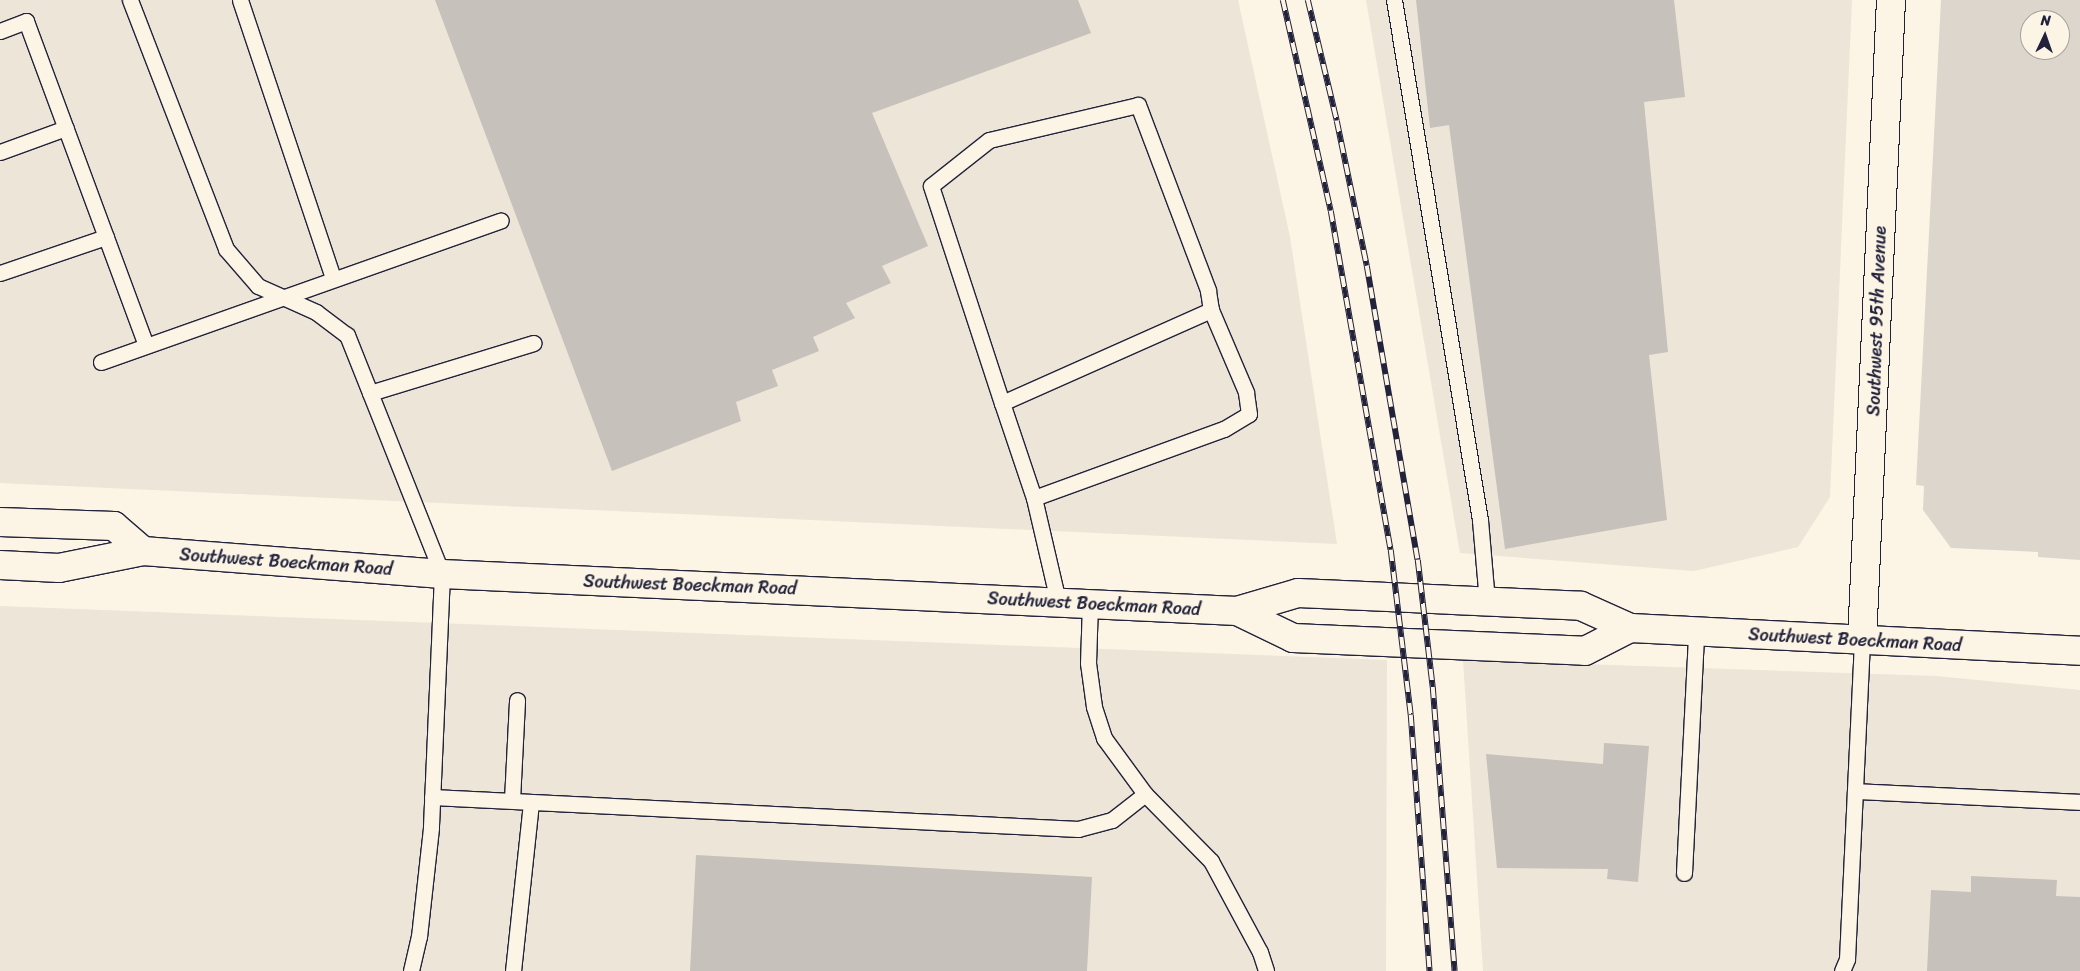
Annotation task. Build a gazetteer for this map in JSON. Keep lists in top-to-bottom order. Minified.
{"streets":{"main road":["Southwest 95th Avenue","Southwest Boeckman Road"]},"crossings":[["Southwest 95th Avenue","Southwest Boeckman Road"]],"north":"top"}
